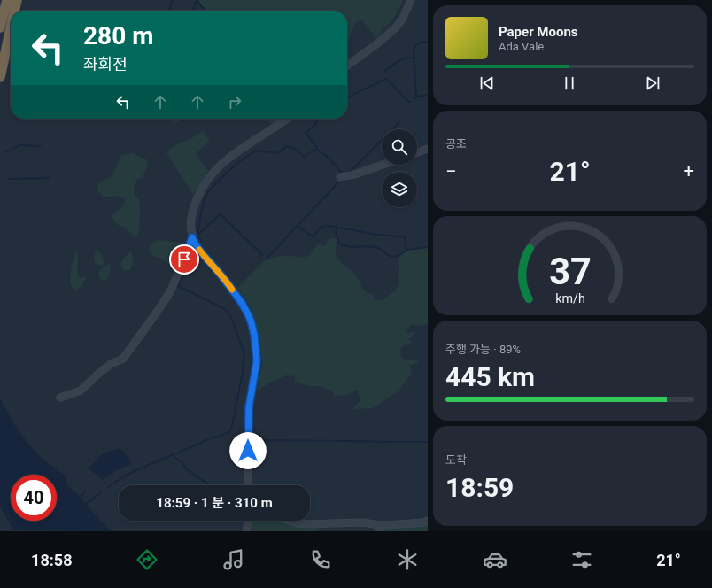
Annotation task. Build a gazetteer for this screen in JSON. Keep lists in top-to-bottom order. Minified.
{"page":{"turn":["280 m","좌회전"],"song":["Paper Moons","Ada Vale"],"tile":["공조",["주행 가능 · 89%","445 km"],["도착","18:59"]],"heat":["−","21°","+"],"limit":"40","trip":"18:59 · 1 분 · 310 m","tabs":["18:58","21°"],"gauge":["37","km/h"]}}
